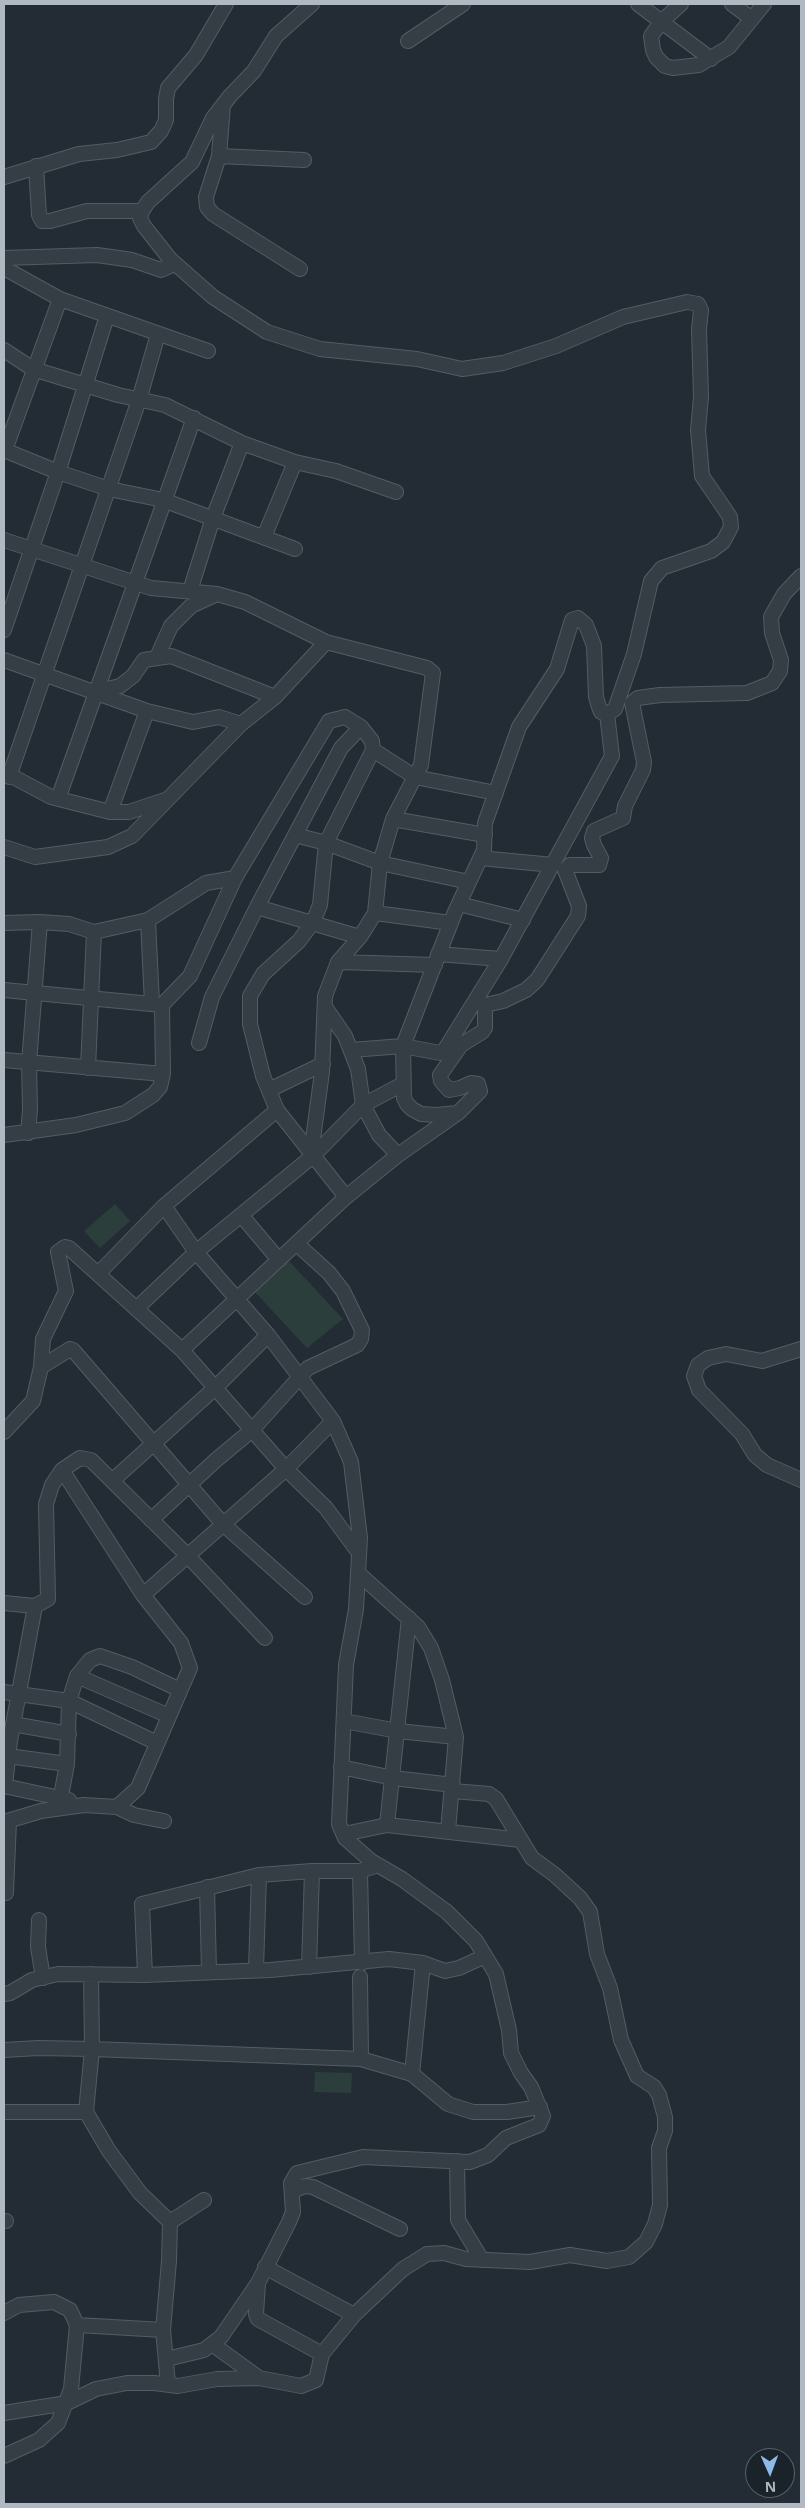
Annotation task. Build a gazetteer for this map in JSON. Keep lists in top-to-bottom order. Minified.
{"north":"bottom"}
